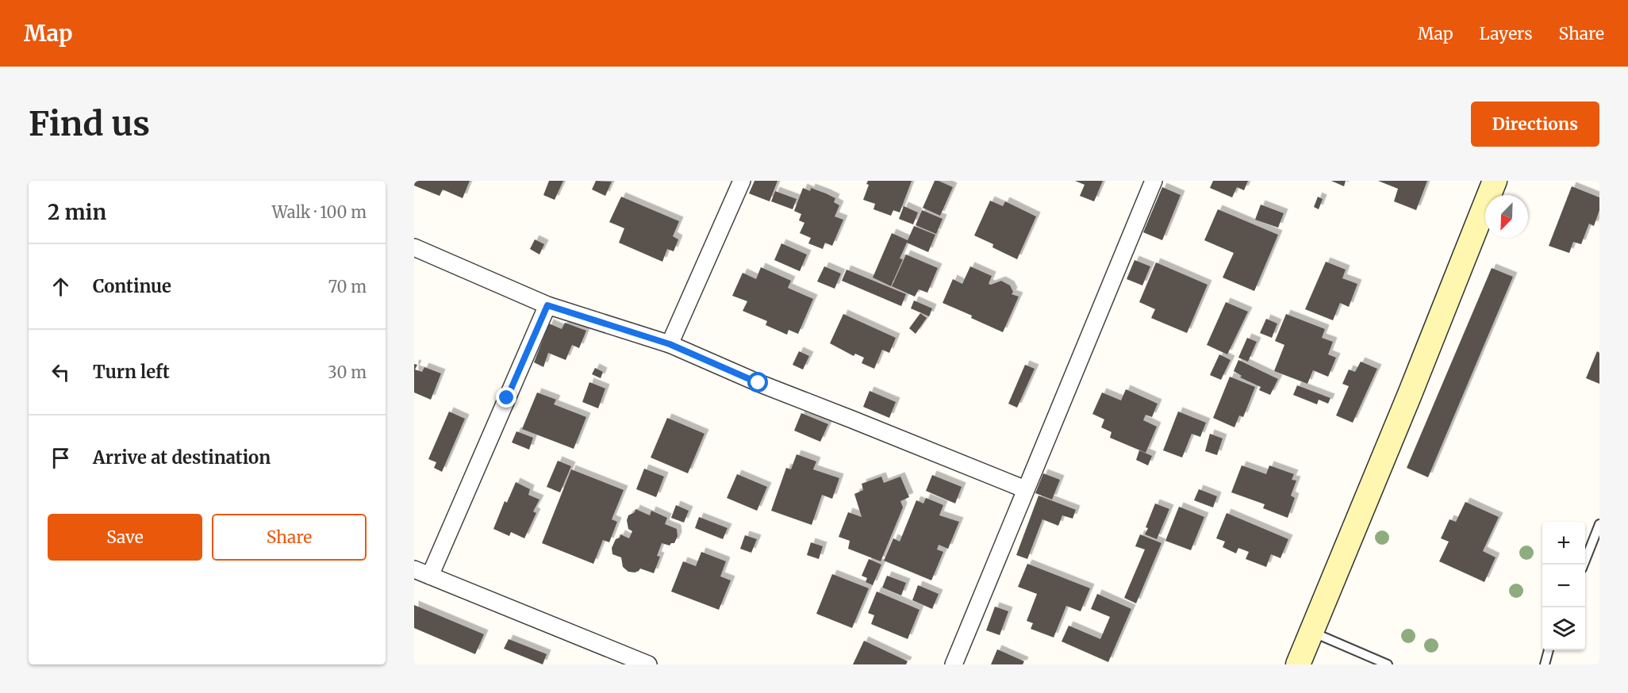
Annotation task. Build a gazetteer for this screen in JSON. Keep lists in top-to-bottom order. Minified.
{"north":"bottom left","page":{"header":"Map","nav":["Map","Layers","Share"],"buttons":["Directions",["Save","Share"]],"title":"Find us","heading":["2 min","Walk · 100 m"],"list":[["Continue","70 m"],["Turn left","30 m"],"Arrive at destination"],"map_buttons":["+","−"]}}
